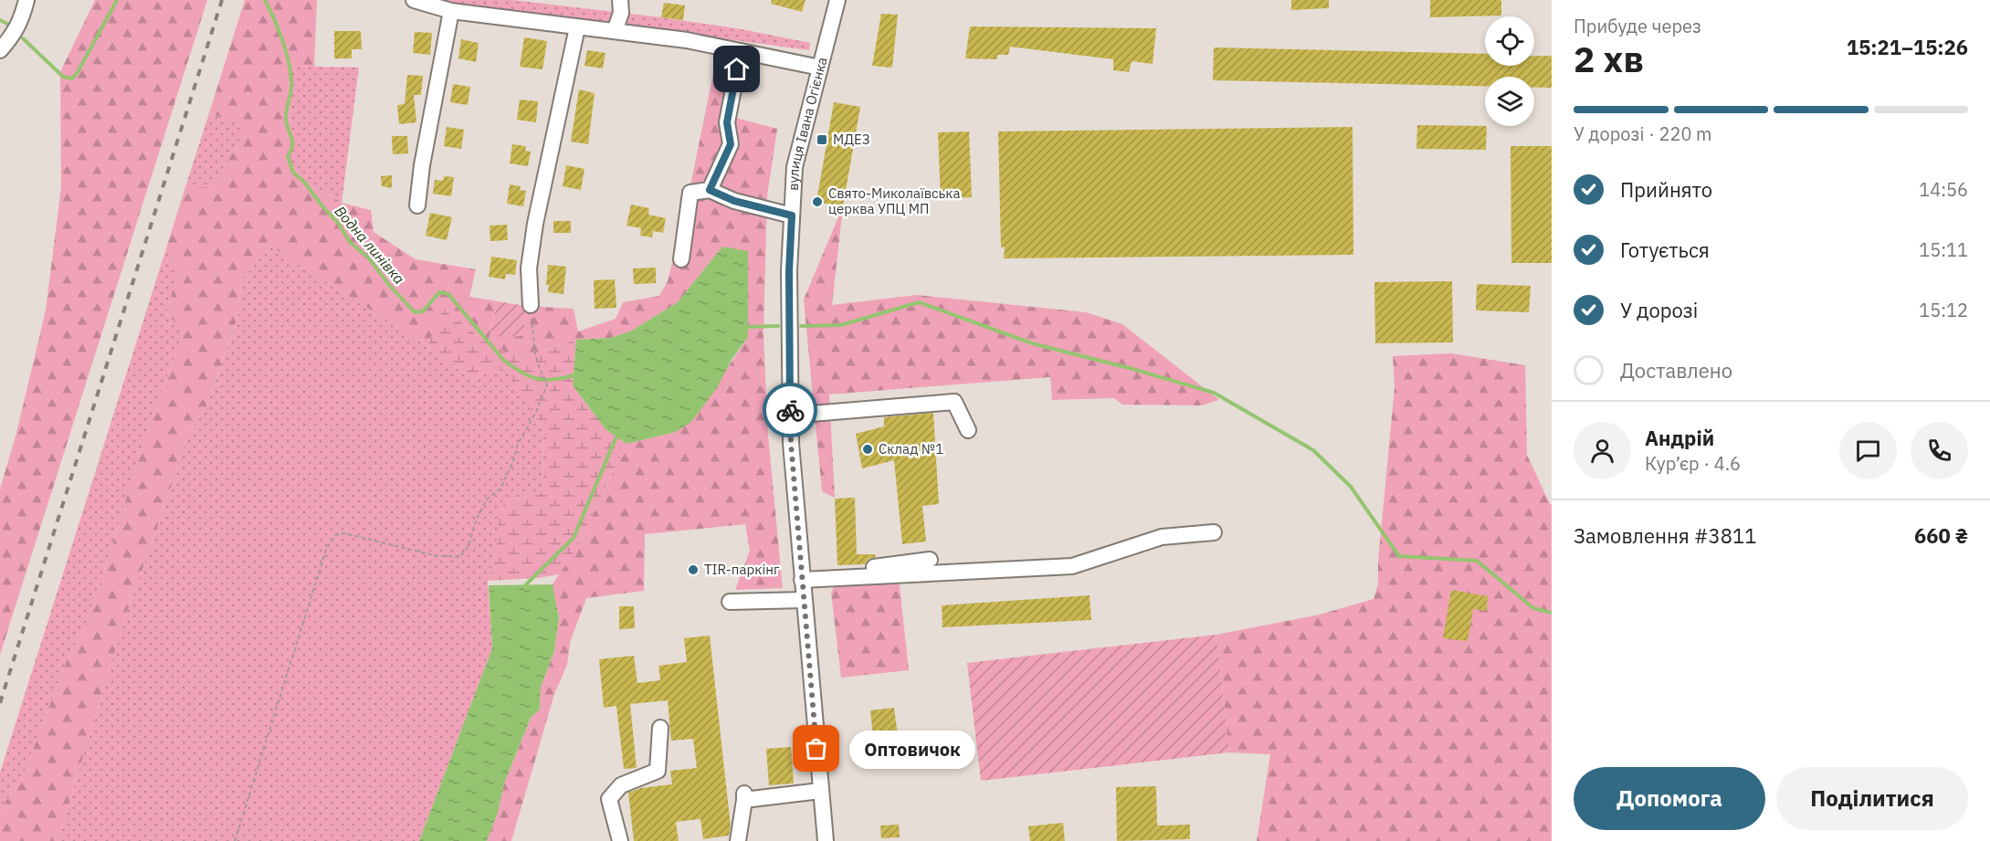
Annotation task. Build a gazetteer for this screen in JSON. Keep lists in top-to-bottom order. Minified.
{"streets":{"street":["вулиця Івана Огієнка"]},"water":["Водна линівка"],"places":{"transit":["МДЕЗ"],"other":["Свято-Миколаївська церква УПЦ МП","Склад №1","TIR-паркінг","Оптовичок"]},"page":{"heading":["2 хв","Прибуде через","15:21–15:26"],"panel":["Андрій","Кур’єр · 4.6","Замовлення #3811","660 ₴"],"bar":"У дорозі · 220 m","list":[["Прийнято","14:56"],["Готується","15:11"],["У дорозі","15:12"],"Доставлено"],"bubble":"Оптовичок","buttons":["Допомога","Поділитися"]}}
